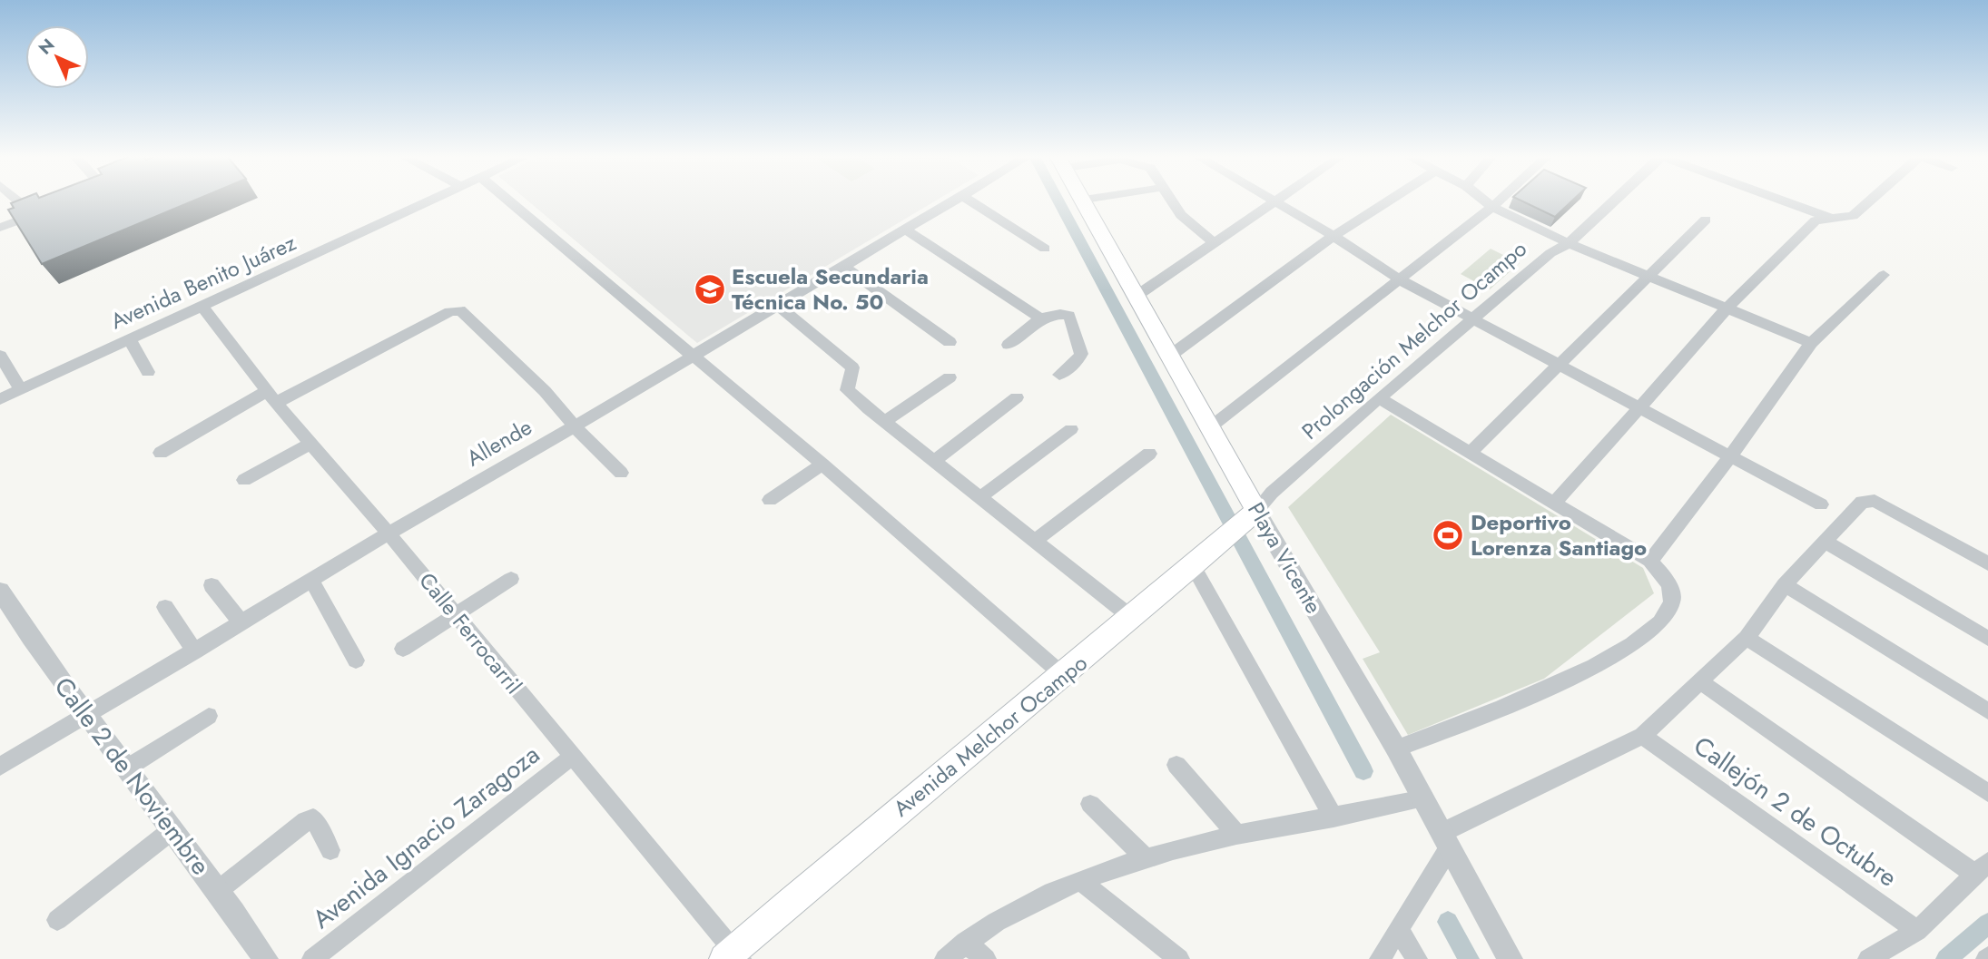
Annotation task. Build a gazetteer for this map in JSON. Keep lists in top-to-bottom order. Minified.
{"streets":{"main road":["Playa Vicente","Avenida Melchor Ocampo"],"street":["Avenida Benito Juárez","Allende","Calle Ferrocarril","Calle 2 de Noviembre","Callejón 2 de Octubre","Avenida Ignacio Zaragoza"]},"crossings":[["Avenida Benito Juárez","Calle Ferrocarril"],["Allende","Calle Ferrocarril"],["Allende","Calle 2 de Noviembre"],["Playa Vicente","Avenida Melchor Ocampo"],["Calle Ferrocarril","Avenida Melchor Ocampo"],["Calle Ferrocarril","Avenida Ignacio Zaragoza"]],"places":{"school or university":["Escuela Secundaria Técnica No. 50"],"sports":["Deportivo Lorenza Santiago"]},"north":"top left"}
